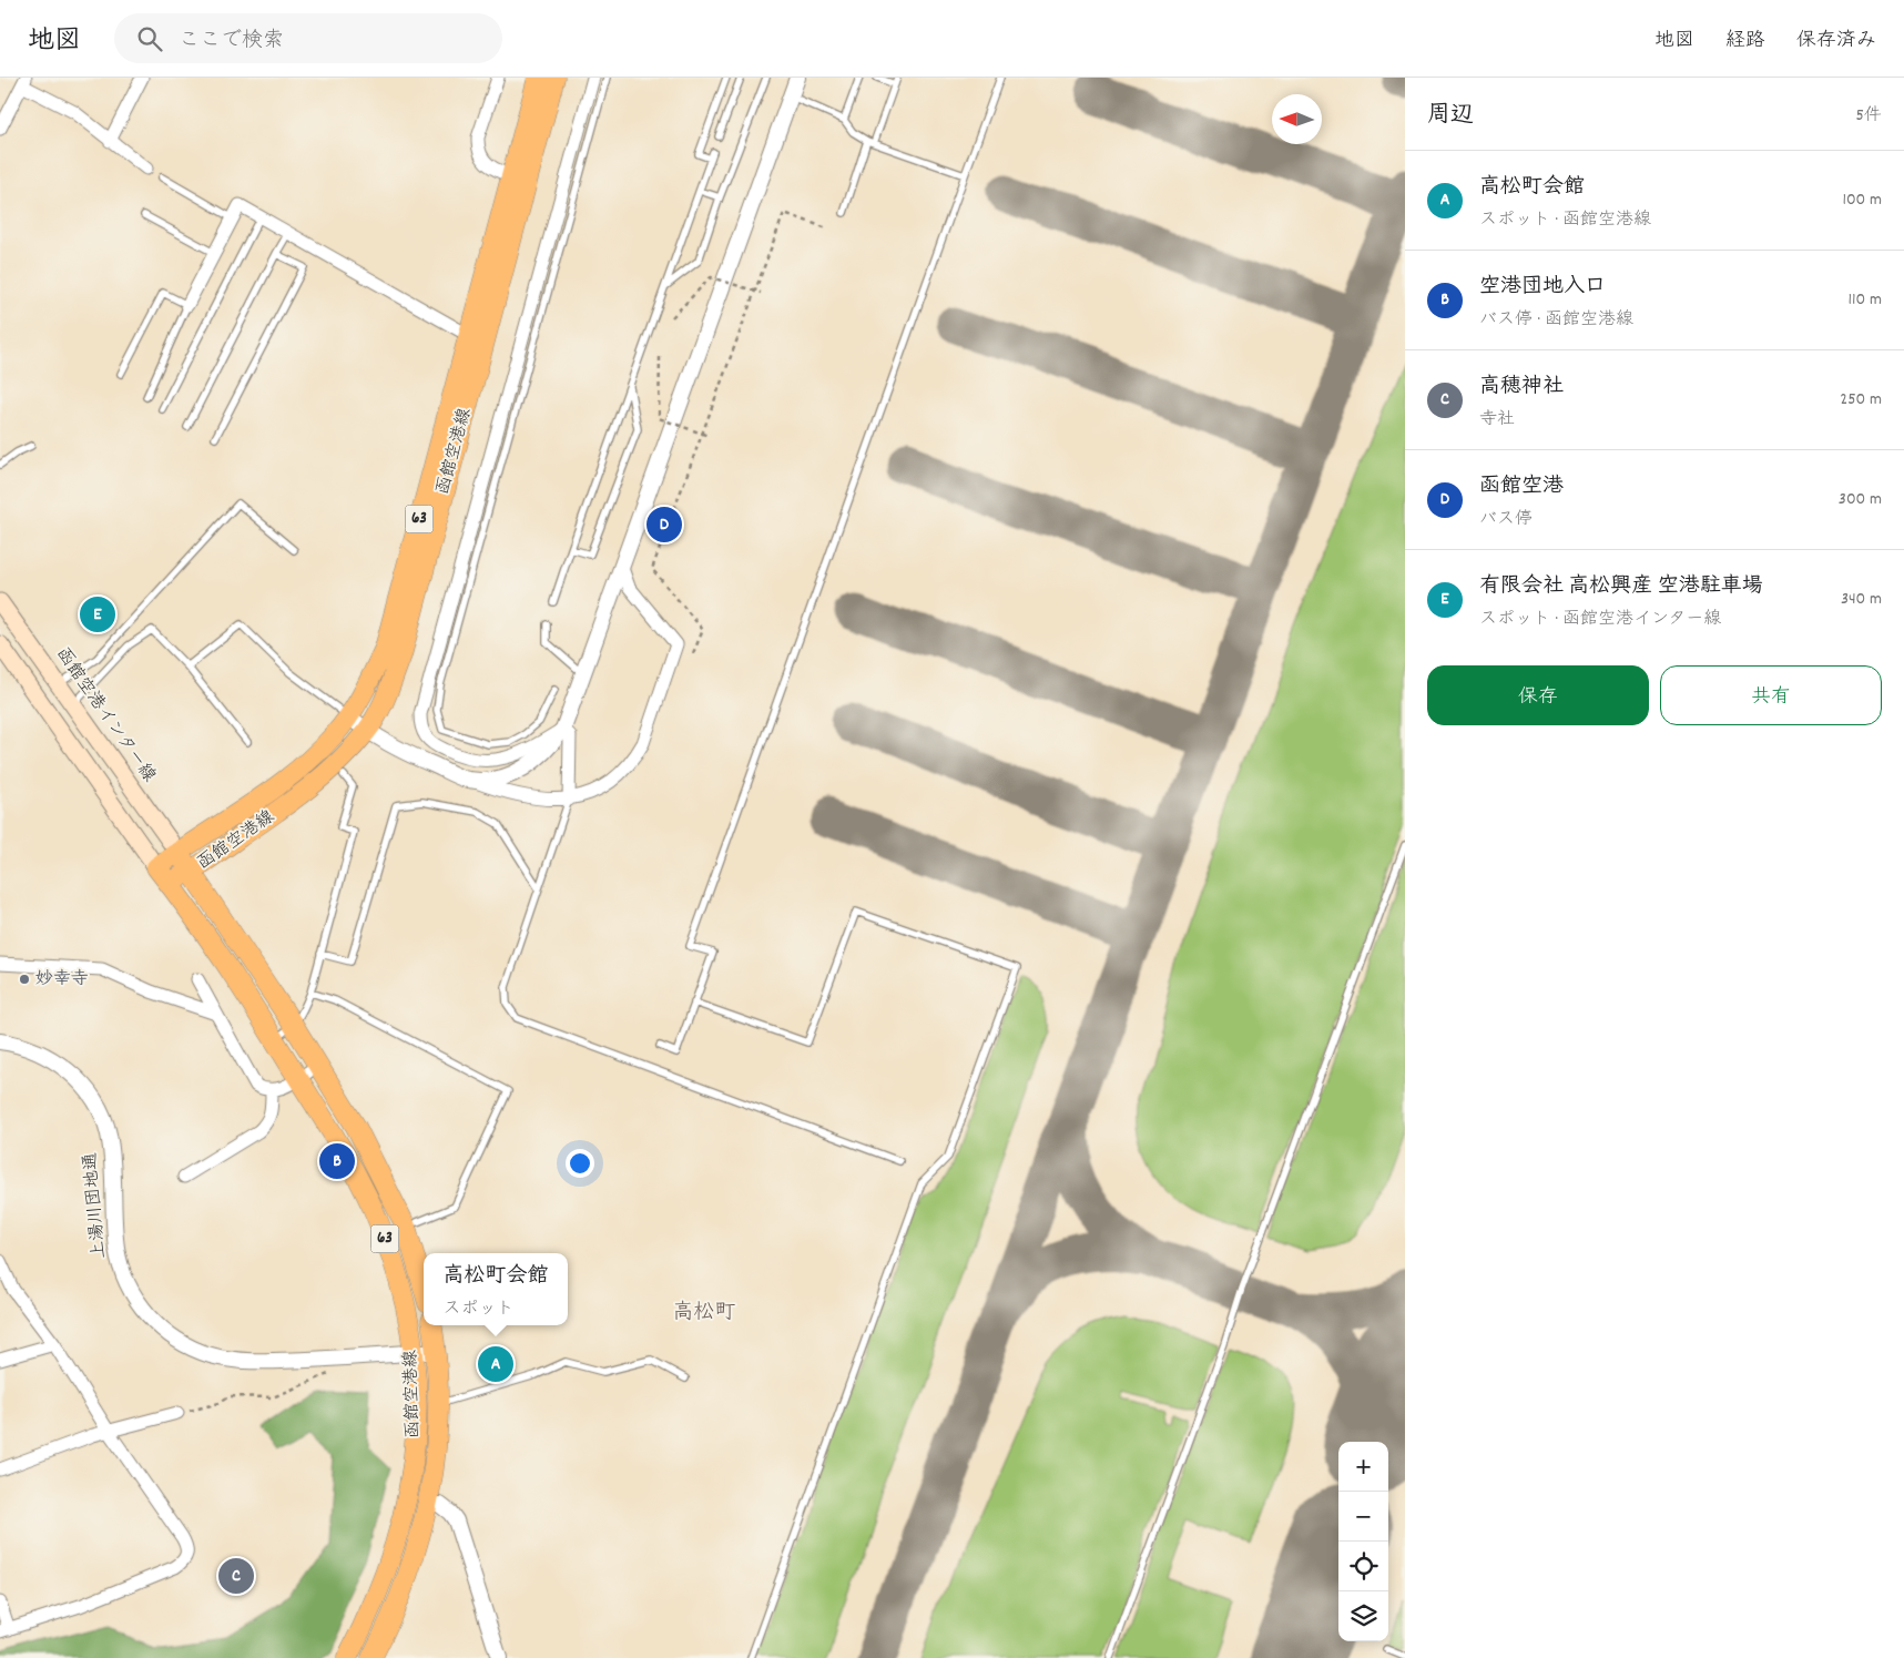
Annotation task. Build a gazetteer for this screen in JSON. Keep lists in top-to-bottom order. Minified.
{"streets":{"main road":["函館空港線","63","函館空港インター線"],"street":["上湯川団地通"]},"crossings":[["函館空港線","函館空港インター線"],["函館空港線","上湯川団地通"]],"districts":["高松町"],"places":["妙幸寺"],"north":"left","page":{"header":"地図","search":"ここで検索","nav":["地図","経路","保存済み"],"heading":["周辺","5件"],"list":[{"mark":"A","name":"高松町会館","note":"スポット · 函館空港線","value":"100 m"},{"mark":"B","name":"空港団地入口","note":"バス停 · 函館空港線","value":"110 m"},{"mark":"C","name":"高穂神社","note":"寺社","value":"250 m"},{"mark":"D","name":"函館空港","note":"バス停","value":"300 m"},{"mark":"E","name":"有限会社 高松興産 空港駐車場","note":"スポット · 函館空港インター線","value":"340 m"}],"pins":["D","E","B","A","C"],"buttons":["保存","共有"],"popup":["高松町会館","スポット"],"map_buttons":["+","−"]}}
